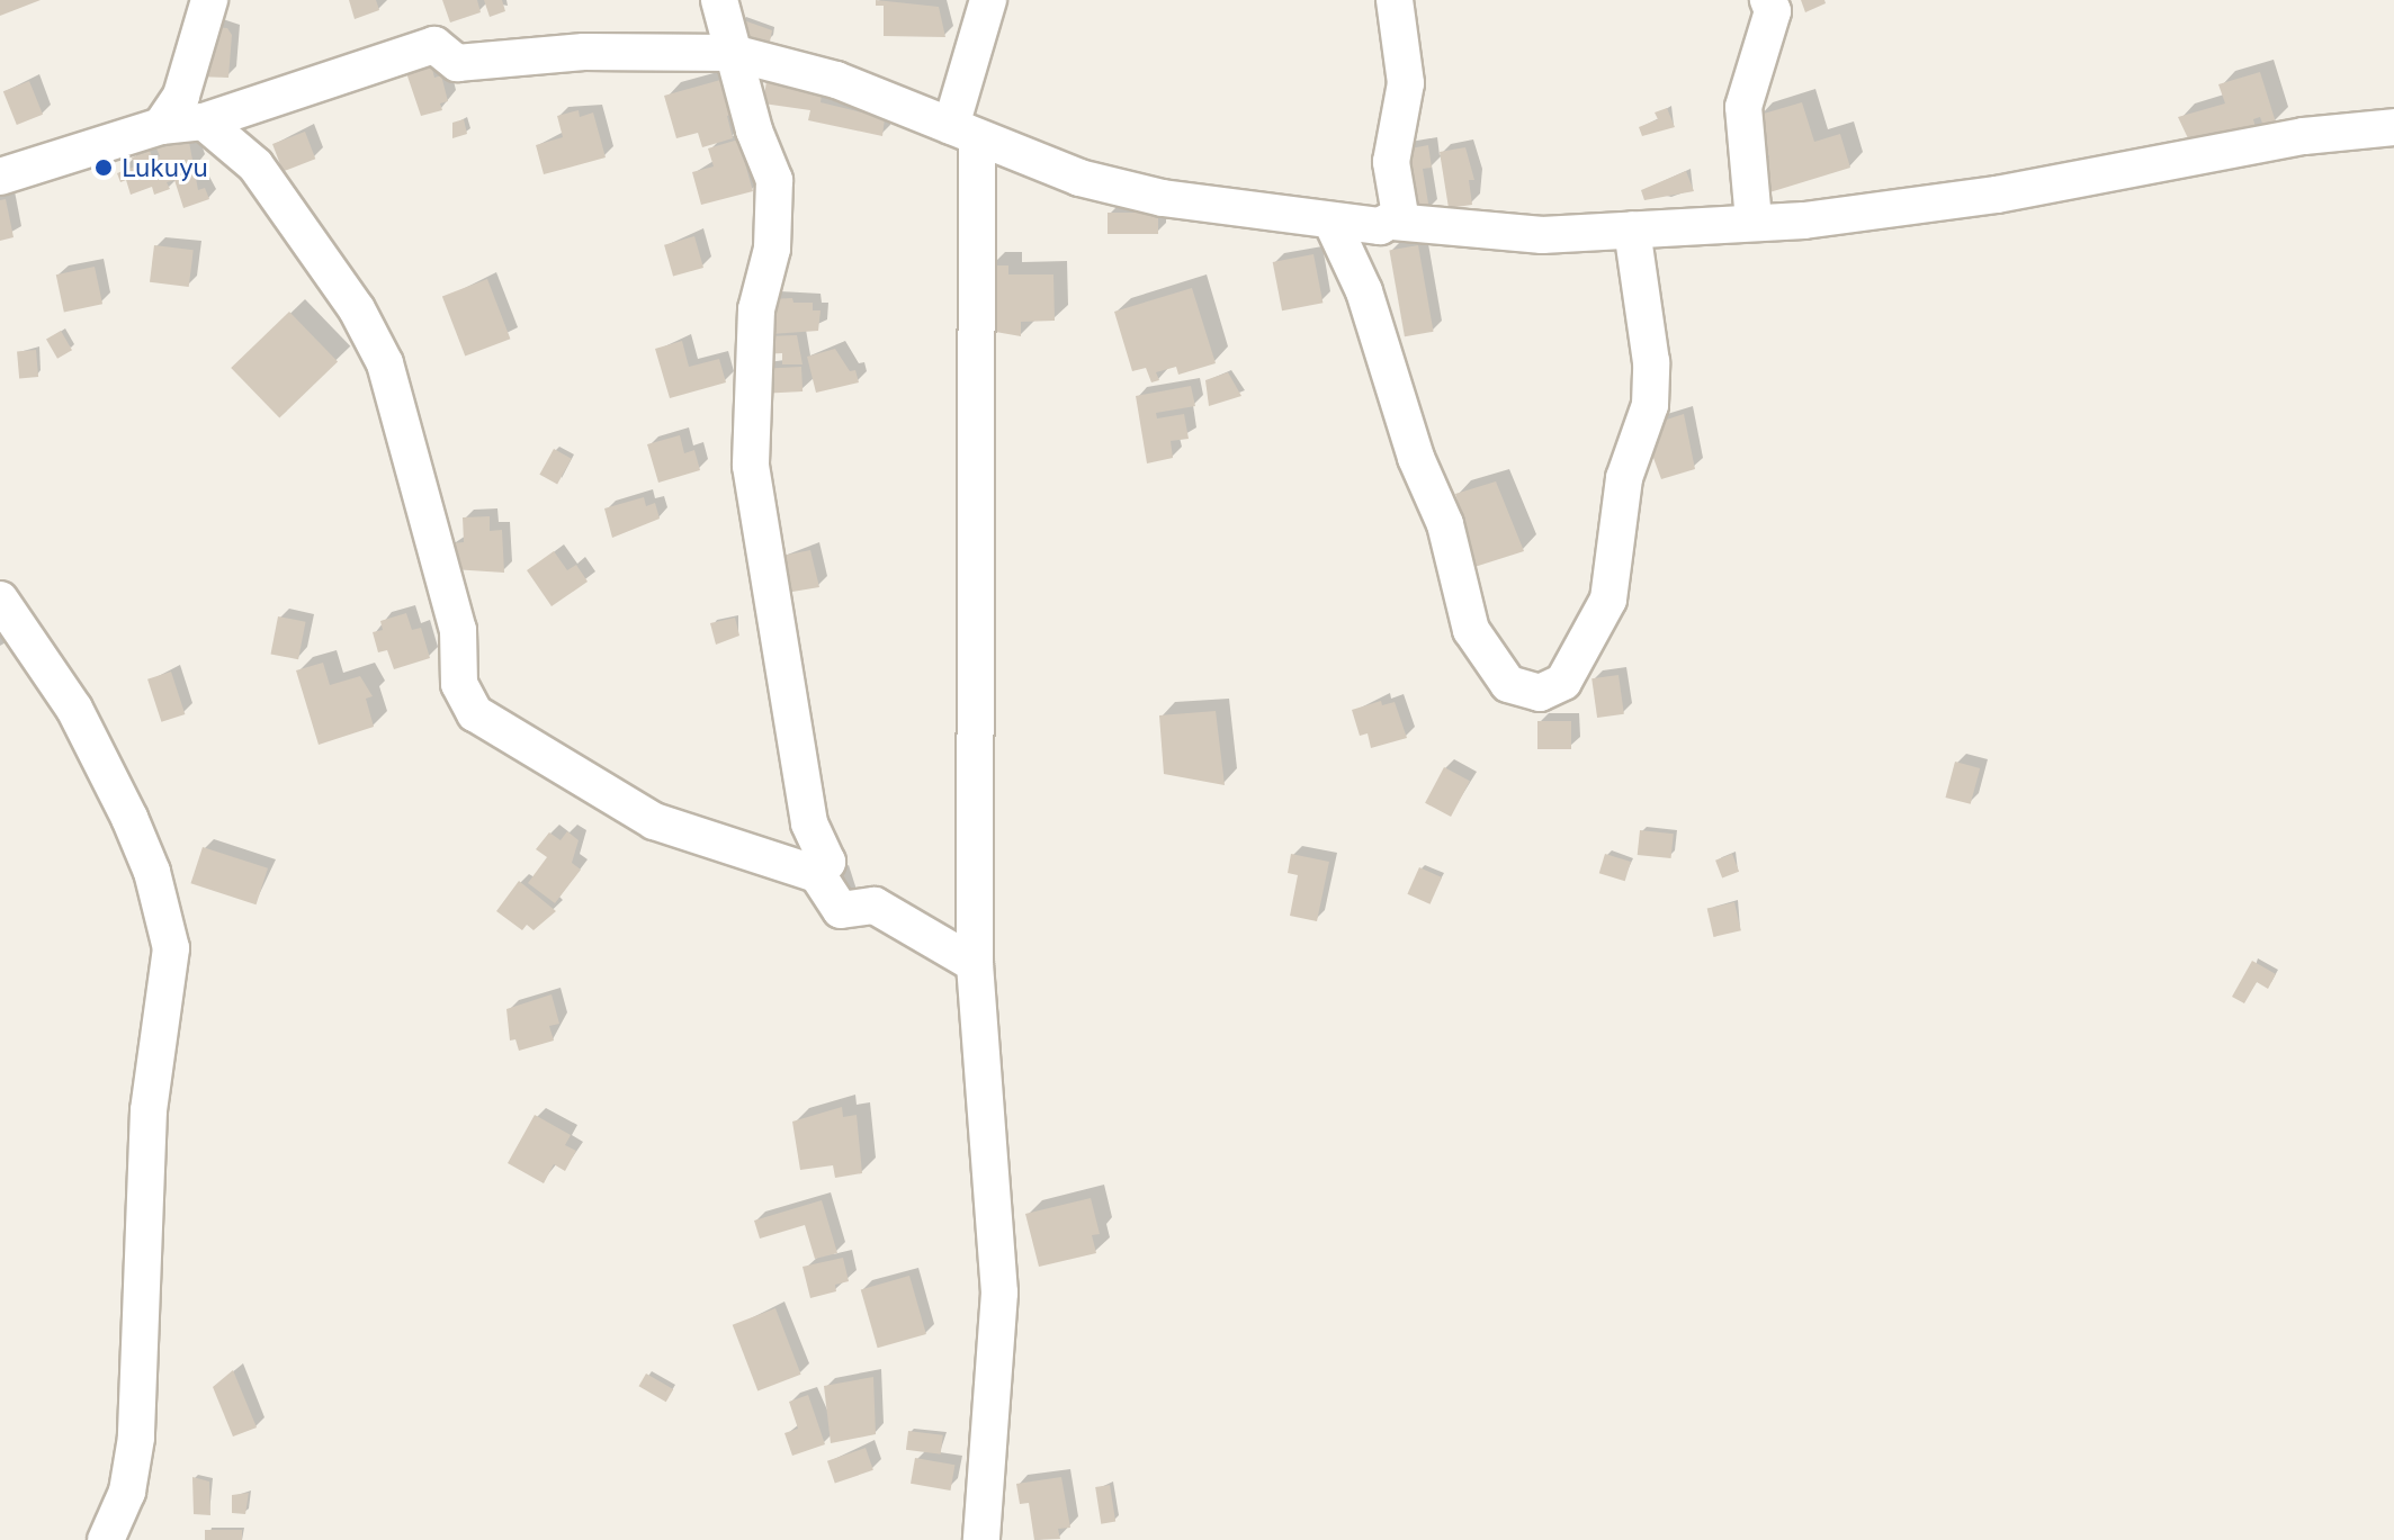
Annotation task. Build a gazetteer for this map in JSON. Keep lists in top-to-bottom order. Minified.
{"places":["Lukuyu"]}
